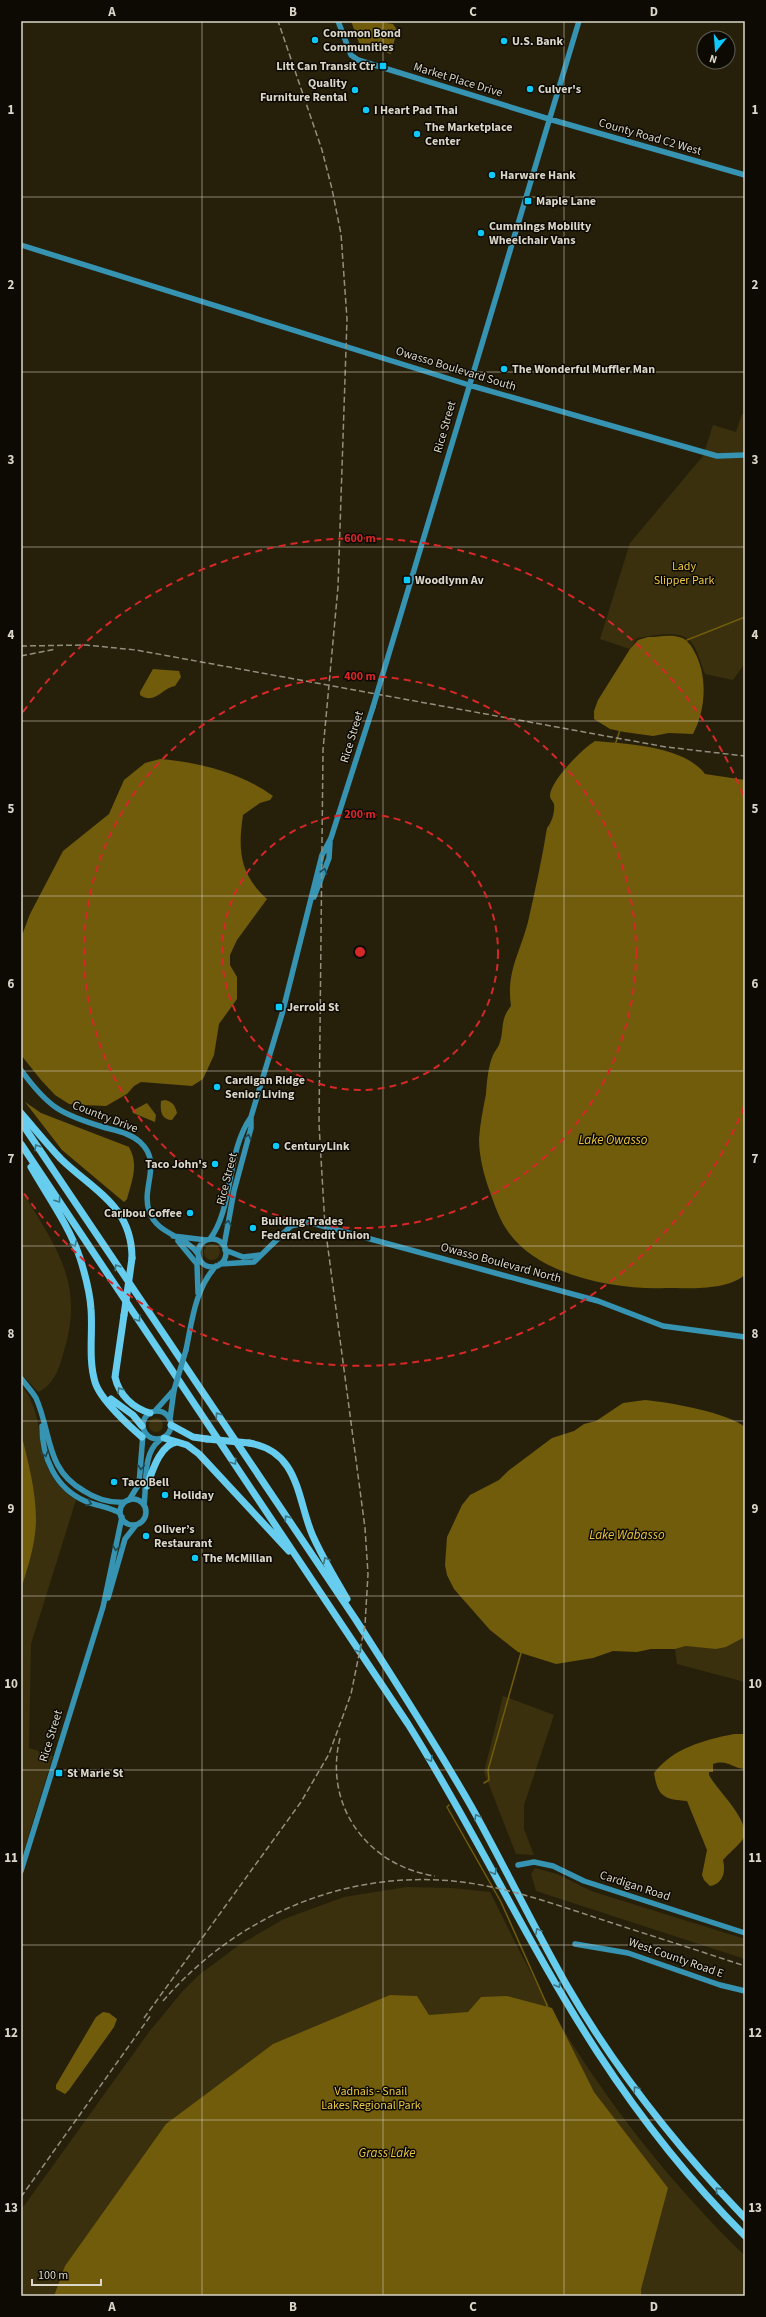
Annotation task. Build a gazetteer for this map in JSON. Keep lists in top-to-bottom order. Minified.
{"streets":{"street":["Market Place Drive","County Road C2 West","Owasso Boulevard South","Rice Street","Country Drive","Owasso Boulevard North","Cardigan Road","West County Road E"]},"crossings":[["Market Place Drive","County Road C2 West"],["Market Place Drive","Rice Street"],["County Road C2 West","Rice Street"],["Owasso Boulevard South","Rice Street"],["Rice Street","Country Drive"],["Rice Street","Owasso Boulevard North"],["Country Drive","Owasso Boulevard North"]],"water":["Lake Owasso","Lake Wabasso","Grass Lake"],"parks":["Lady Slipper Park","Vadnais - Snail Lakes Regional Park"],"places":{"other":["Common Bond Communities","U.S. Bank","Culver's","Quality Furniture Rental","I Heart Pad Thai","The Marketplace Center","Harware Hank","Cummings Mobility Wheelchair Vans","The Wonderful Muffler Man","Cardigan Ridge Senior Living","CenturyLink","Taco John's","Caribou Coffee","Building Trades Federal Credit Union","Taco Bell","Holiday","Oliver’s Restaurant","The McMillan"],"transit":["Litt Can Transit Ctr","Maple Lane","Woodlynn Av","Jerrold St","St Marie St"]},"scale_bar":"100 m","north":"bottom","grid":{"columns":["A","B","C","D"],"rows":["1","2","3","4","5","6","7","8","9","10","11","12","13"]},"rings":["600 m","400 m","200 m"]}
